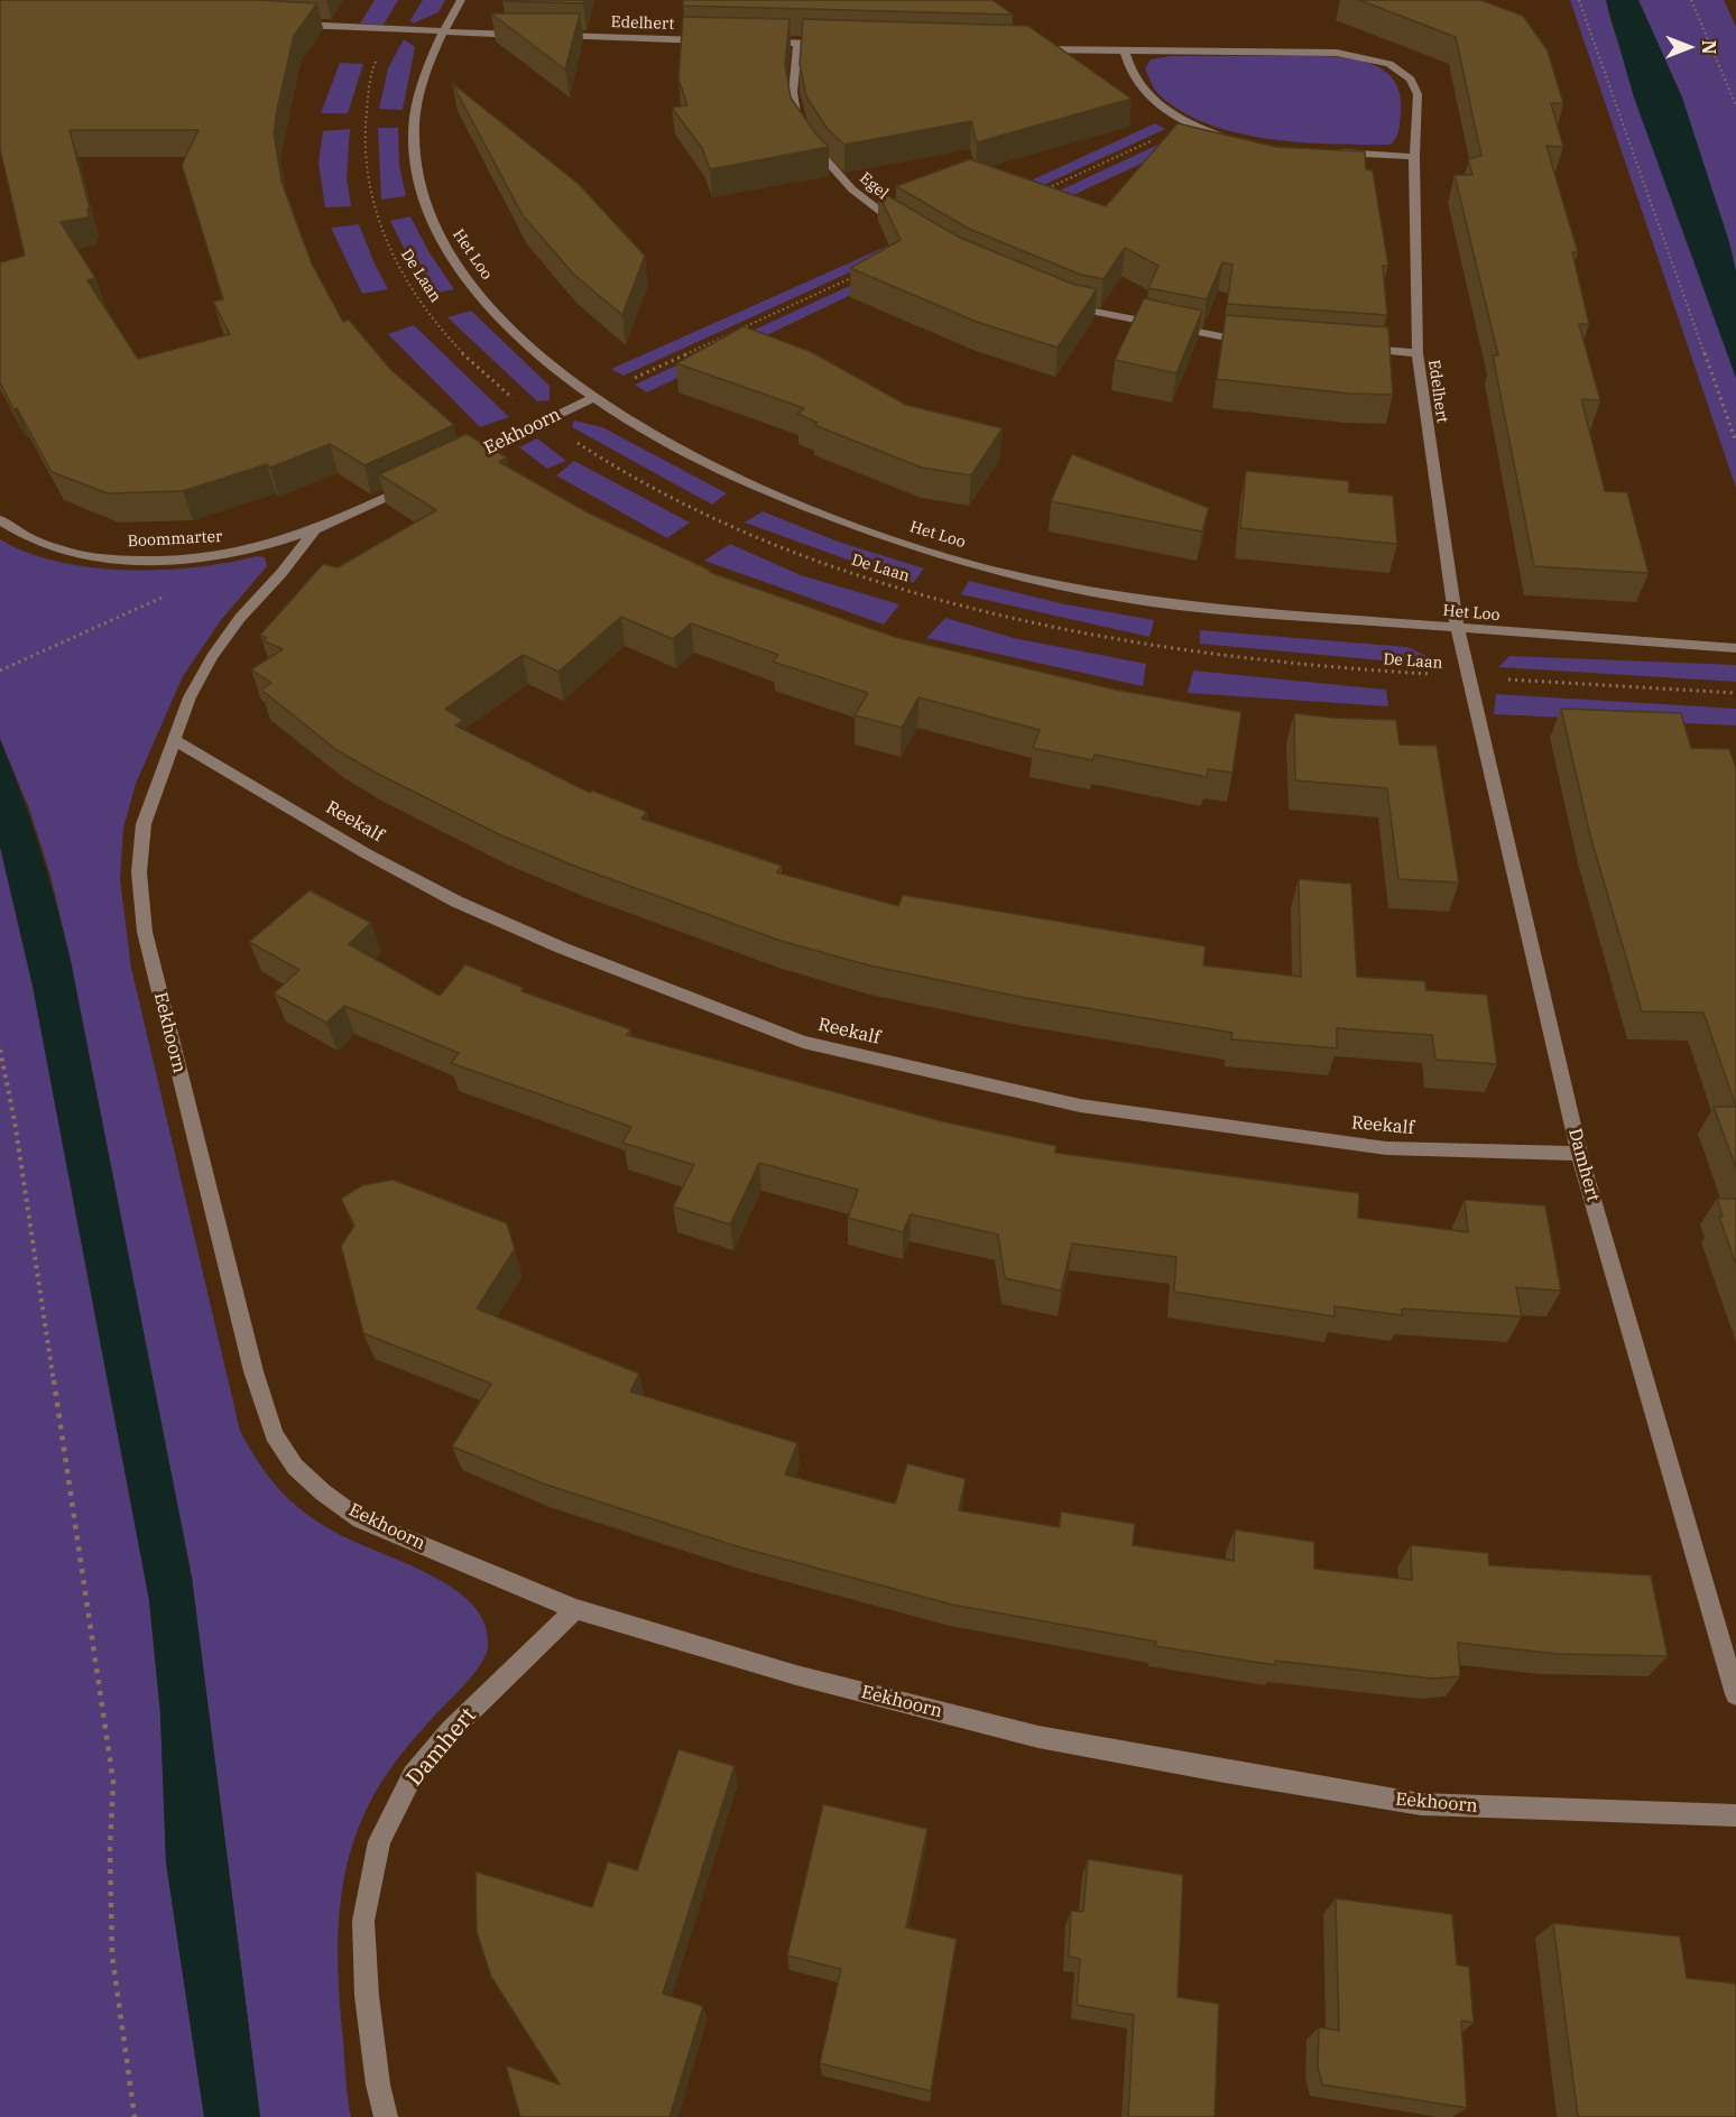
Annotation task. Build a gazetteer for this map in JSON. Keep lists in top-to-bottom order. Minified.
{"streets":{"street":["Edelhert","Egel","Het Loo","Eekhoorn","Boommarter","Reekalf","Damhert"],"path":["De Laan"]},"crossings":[["Edelhert","Het Loo"],["Edelhert","Damhert"],["Het Loo","Eekhoorn"],["Het Loo","Damhert"],["De Laan","Eekhoorn"],["De Laan","Damhert"],["Eekhoorn","Boommarter"],["Eekhoorn","Reekalf"],["Eekhoorn","Damhert"],["Reekalf","Damhert"]],"north":"right"}
